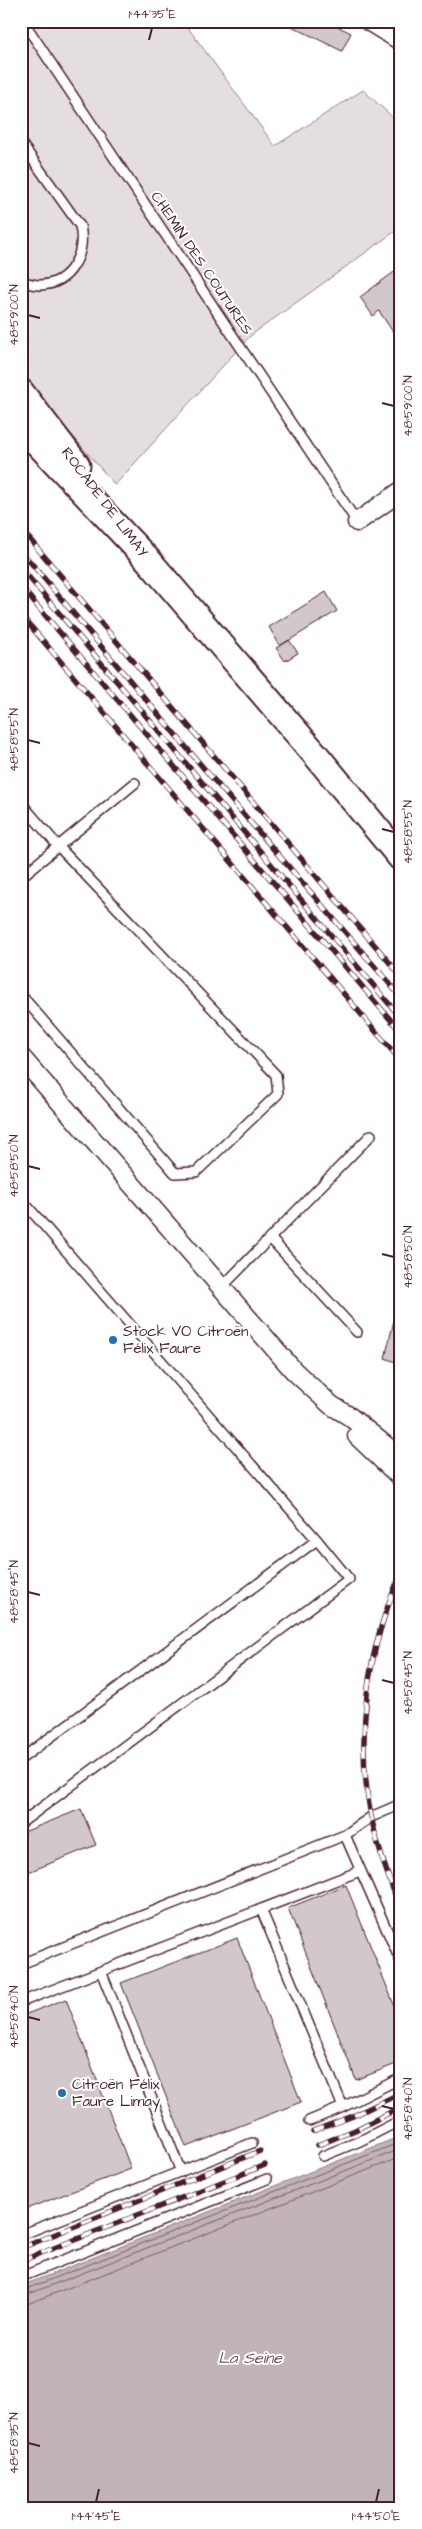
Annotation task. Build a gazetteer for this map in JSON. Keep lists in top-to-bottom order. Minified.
{"streets":{"main road":["ROCADE DE LIMAY"],"lane":["CHEMIN DES COUTURES"]},"water":["La Seine"],"places":["Stock VO Citroën Félix Faure","Citroën Félix Faure Limay"],"coordinates":["1°44'35\"E","48°59'00\"N","48°58'55\"N","48°58'50\"N","48°58'45\"N","48°58'40\"N","48°58'35\"N","1°44'45\"E","1°44'50\"E"]}
